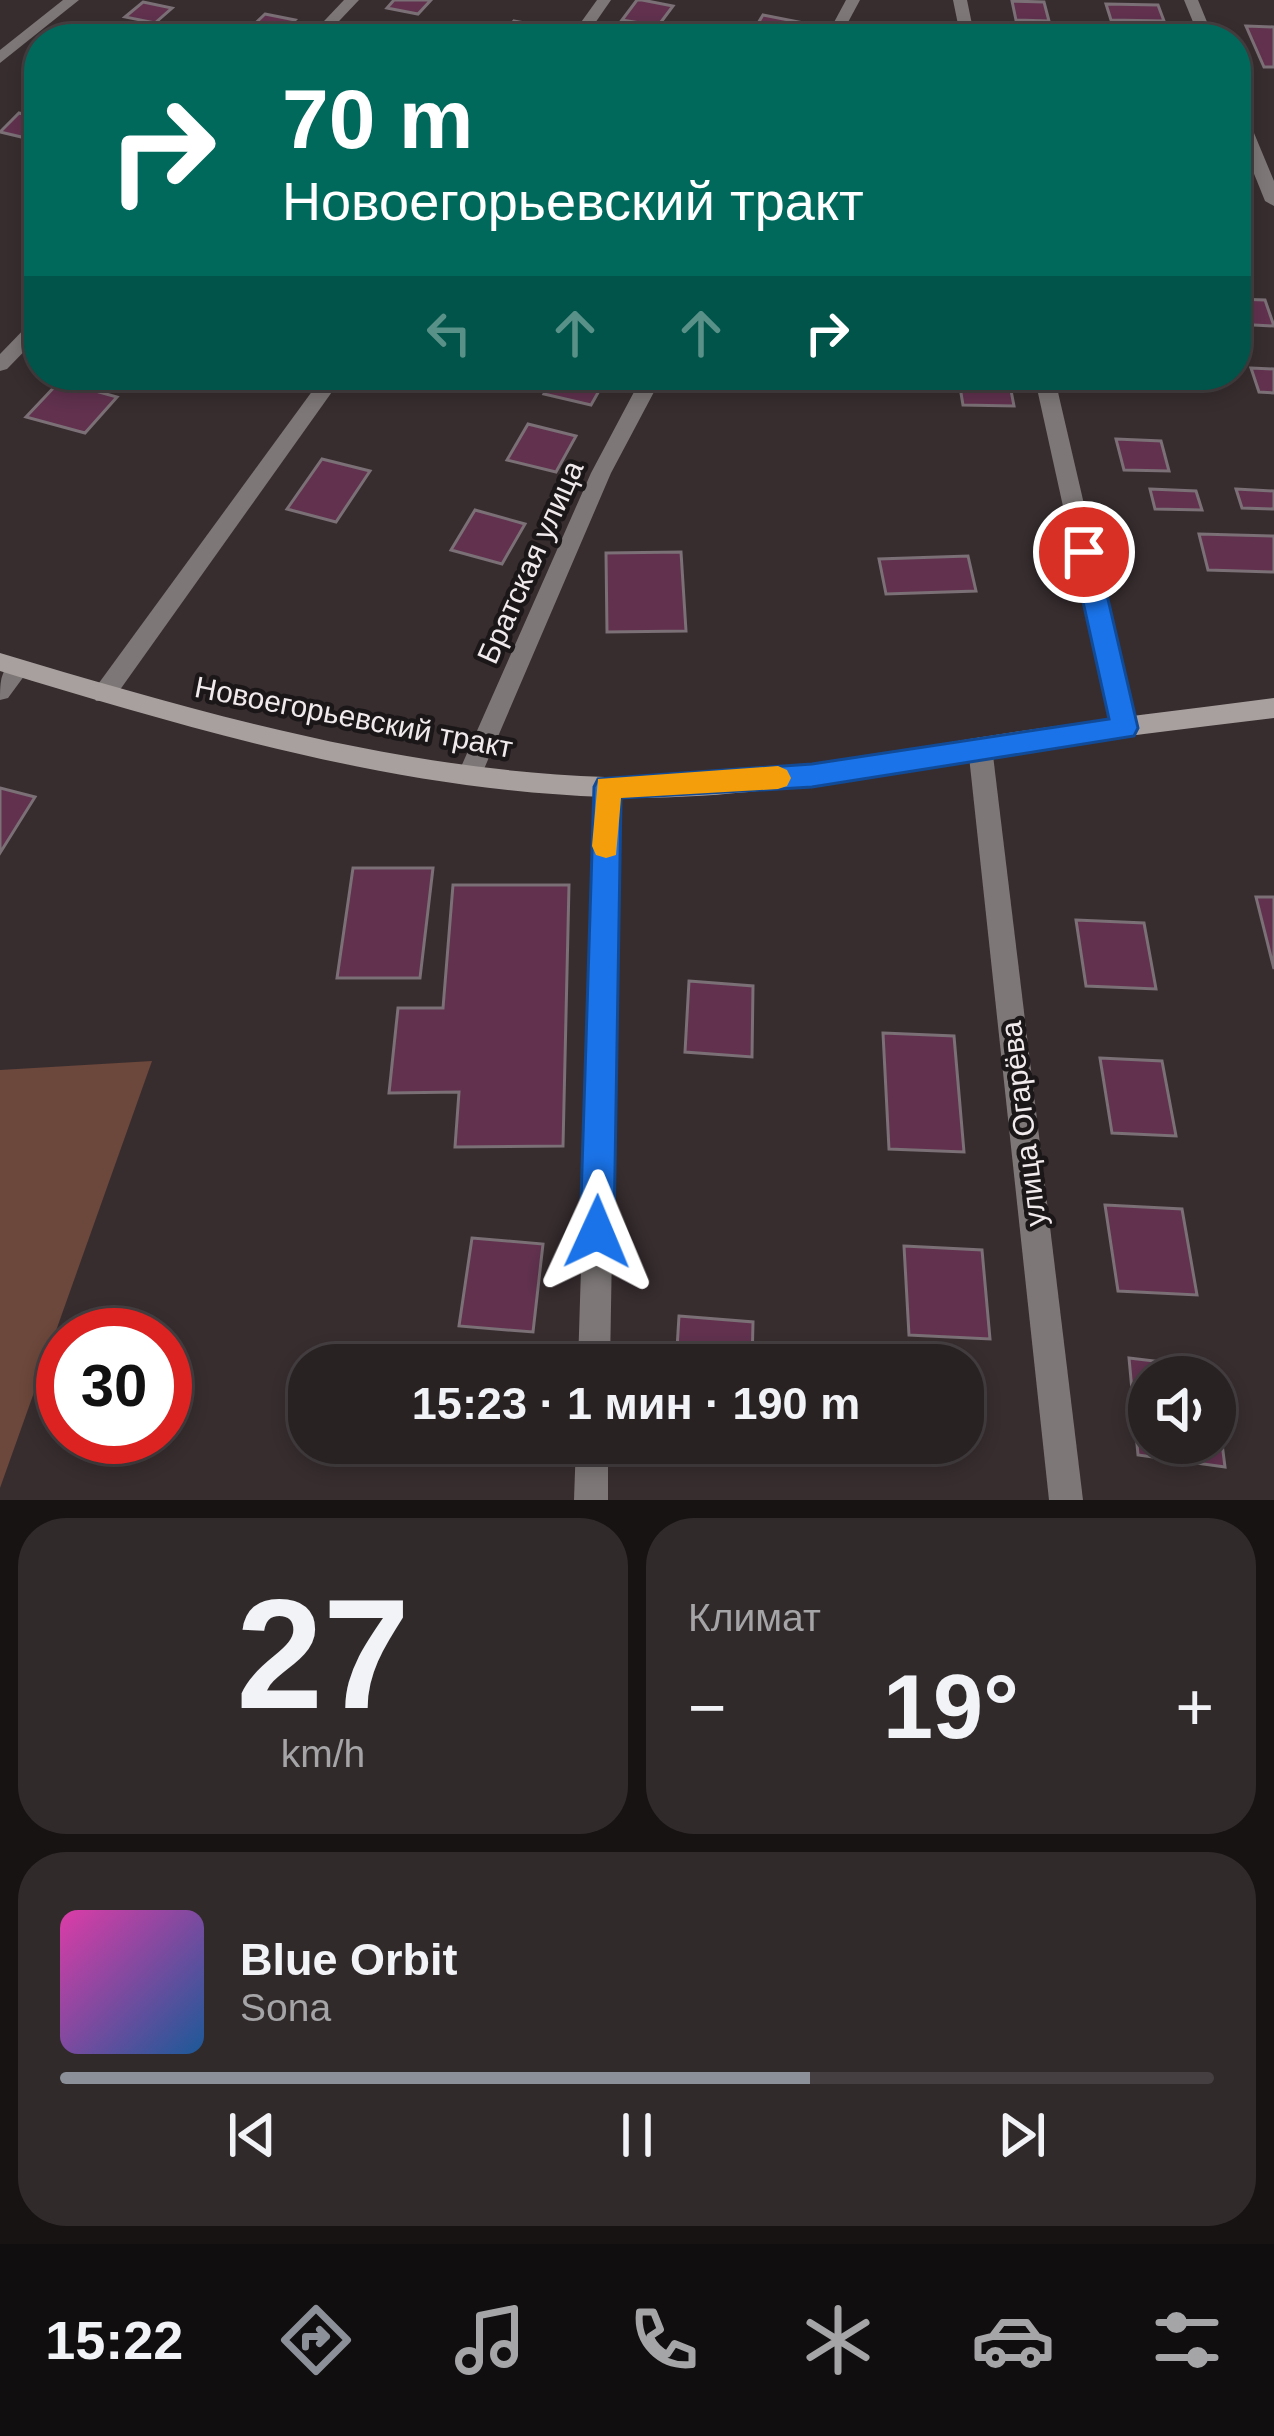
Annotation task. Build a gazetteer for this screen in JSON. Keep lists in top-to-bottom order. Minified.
{"streets":{"main road":["Новоегорьевский тракт"],"street":["Братская улица","улица Огарёва"]},"crossings":[["Братская улица","Новоегорьевский тракт"],["Новоегорьевский тракт","улица Огарёва"]],"page":{"turn":["70 m","Новоегорьевский тракт"],"limit":"30","trip":"15:23 · 1 мин · 190 m","tile":[["27","km/h"],"Климат"],"heat":["−","19°","+"],"song":["Blue Orbit","Sona"],"tabs":"15:22"}}
